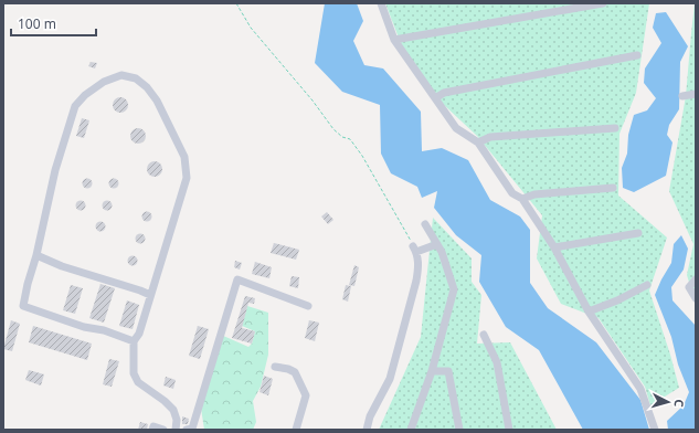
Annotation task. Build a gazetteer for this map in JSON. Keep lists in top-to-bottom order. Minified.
{"scale_bar":"100 m","north":"right"}
